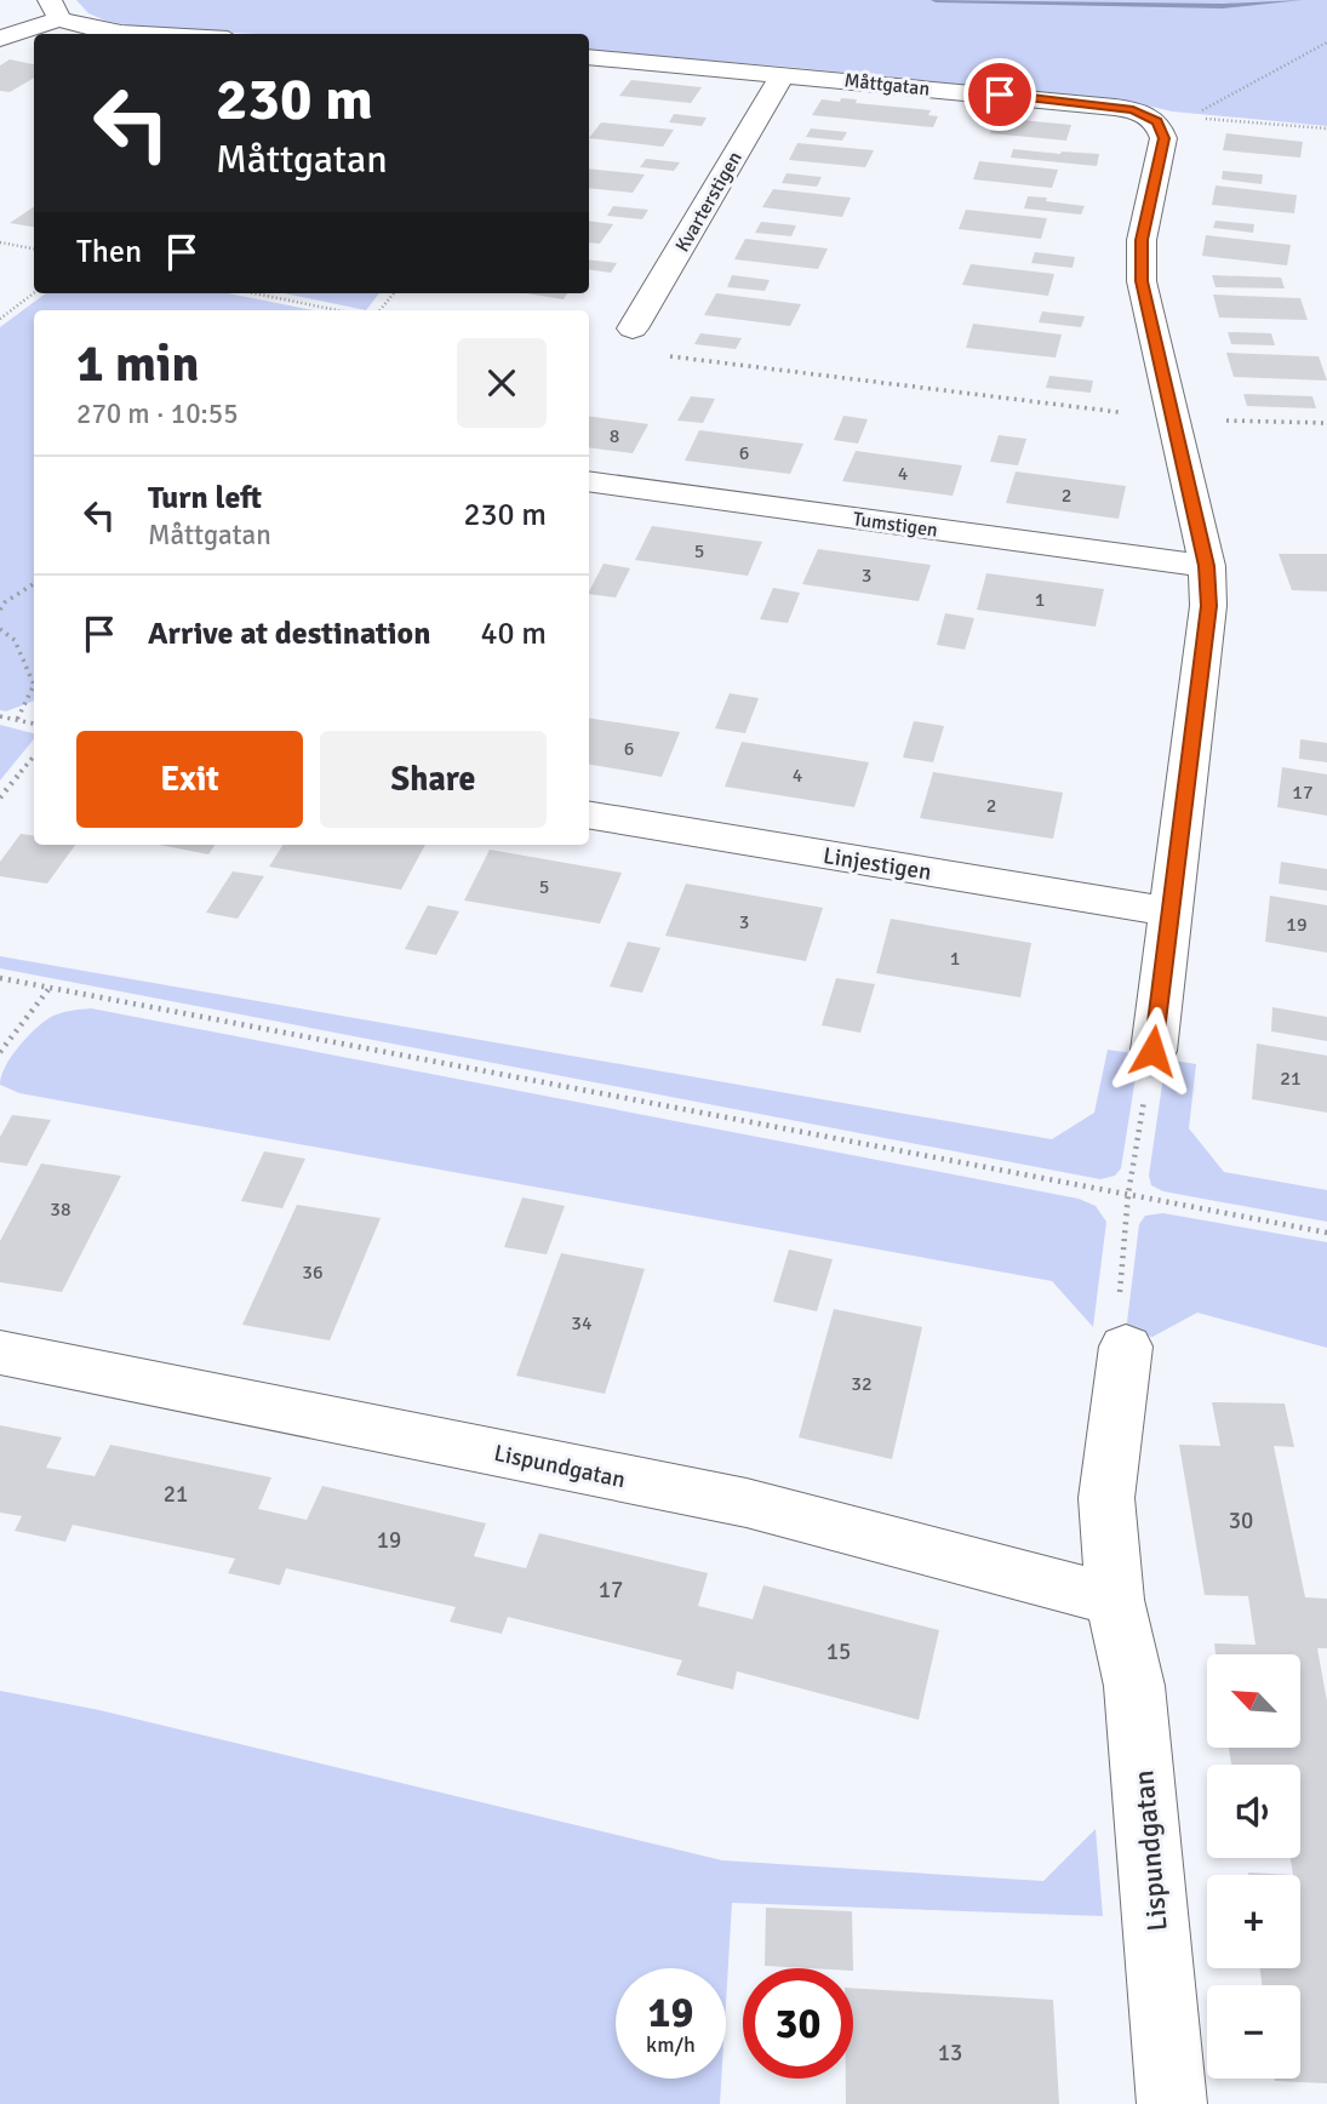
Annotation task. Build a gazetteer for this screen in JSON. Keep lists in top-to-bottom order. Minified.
{"streets":{"street":["Måttgatan","Kvarterstigen","Tumstigen","Linjestigen","Lispundgatan"]},"crossings":[["Måttgatan","Kvarterstigen"],["Måttgatan","Tumstigen"],["Måttgatan","Linjestigen"]],"house_numbers":["8","6","4","2","5","3","1","6","4","17","2","5","3","19","1","21","38","36","34","32","21","30","19","17","15","13"],"north":"top left","page":{"turn":["230 m","Måttgatan"],"then":"Then","heading":["1 min","270 m · 10:55"],"list":[{"name":"Turn left","note":"Måttgatan","value":"230 m"},{"name":"Arrive at destination","value":"40 m"}],"buttons":["Exit","Share"],"map_buttons":["+","−"],"speed":"19 km/h","limit":"30"}}
